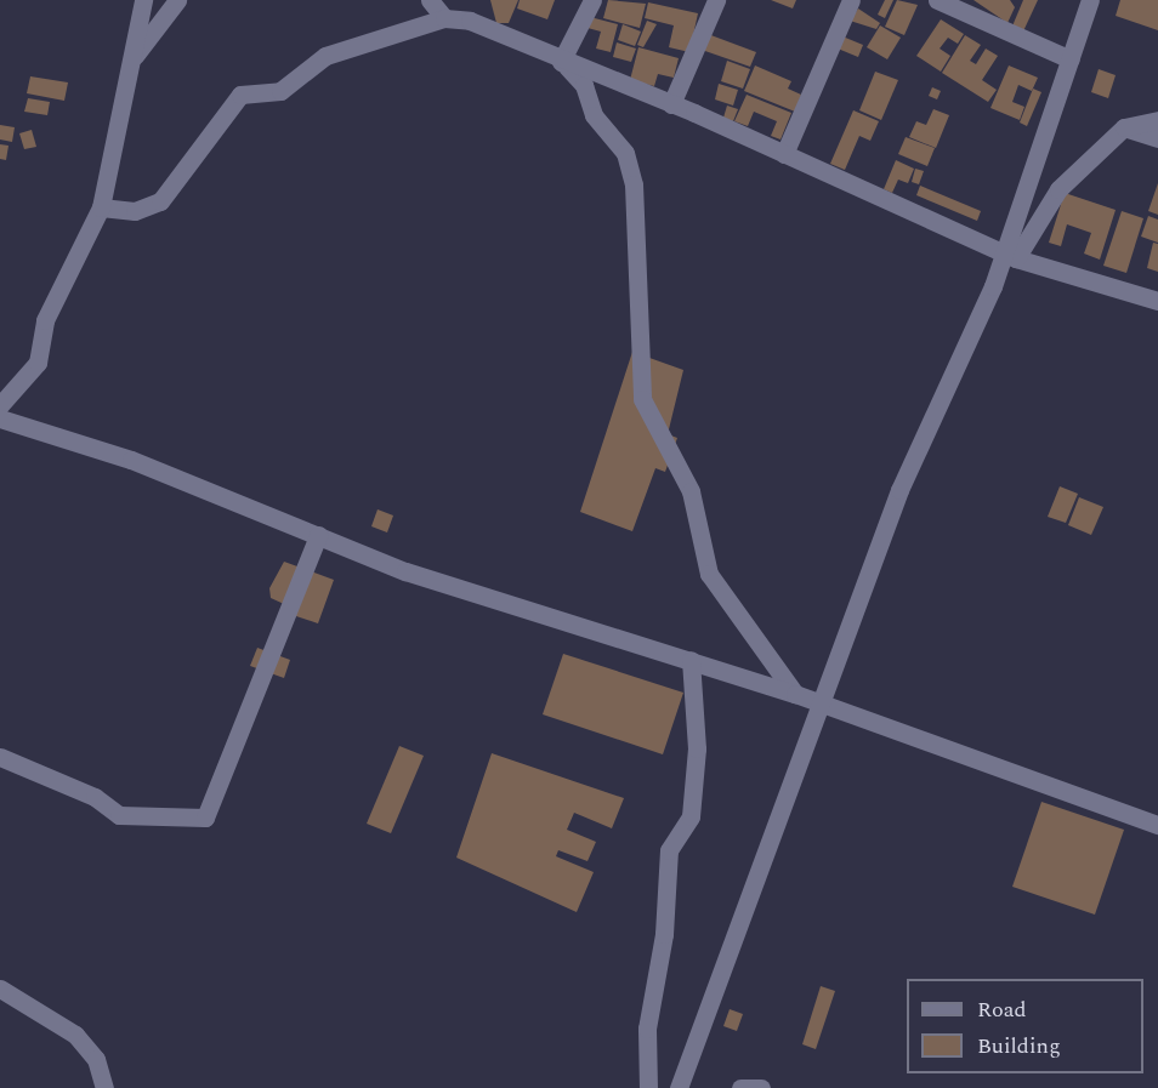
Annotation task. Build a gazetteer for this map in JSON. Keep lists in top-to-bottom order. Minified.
{"legend":["Road","Building"]}
